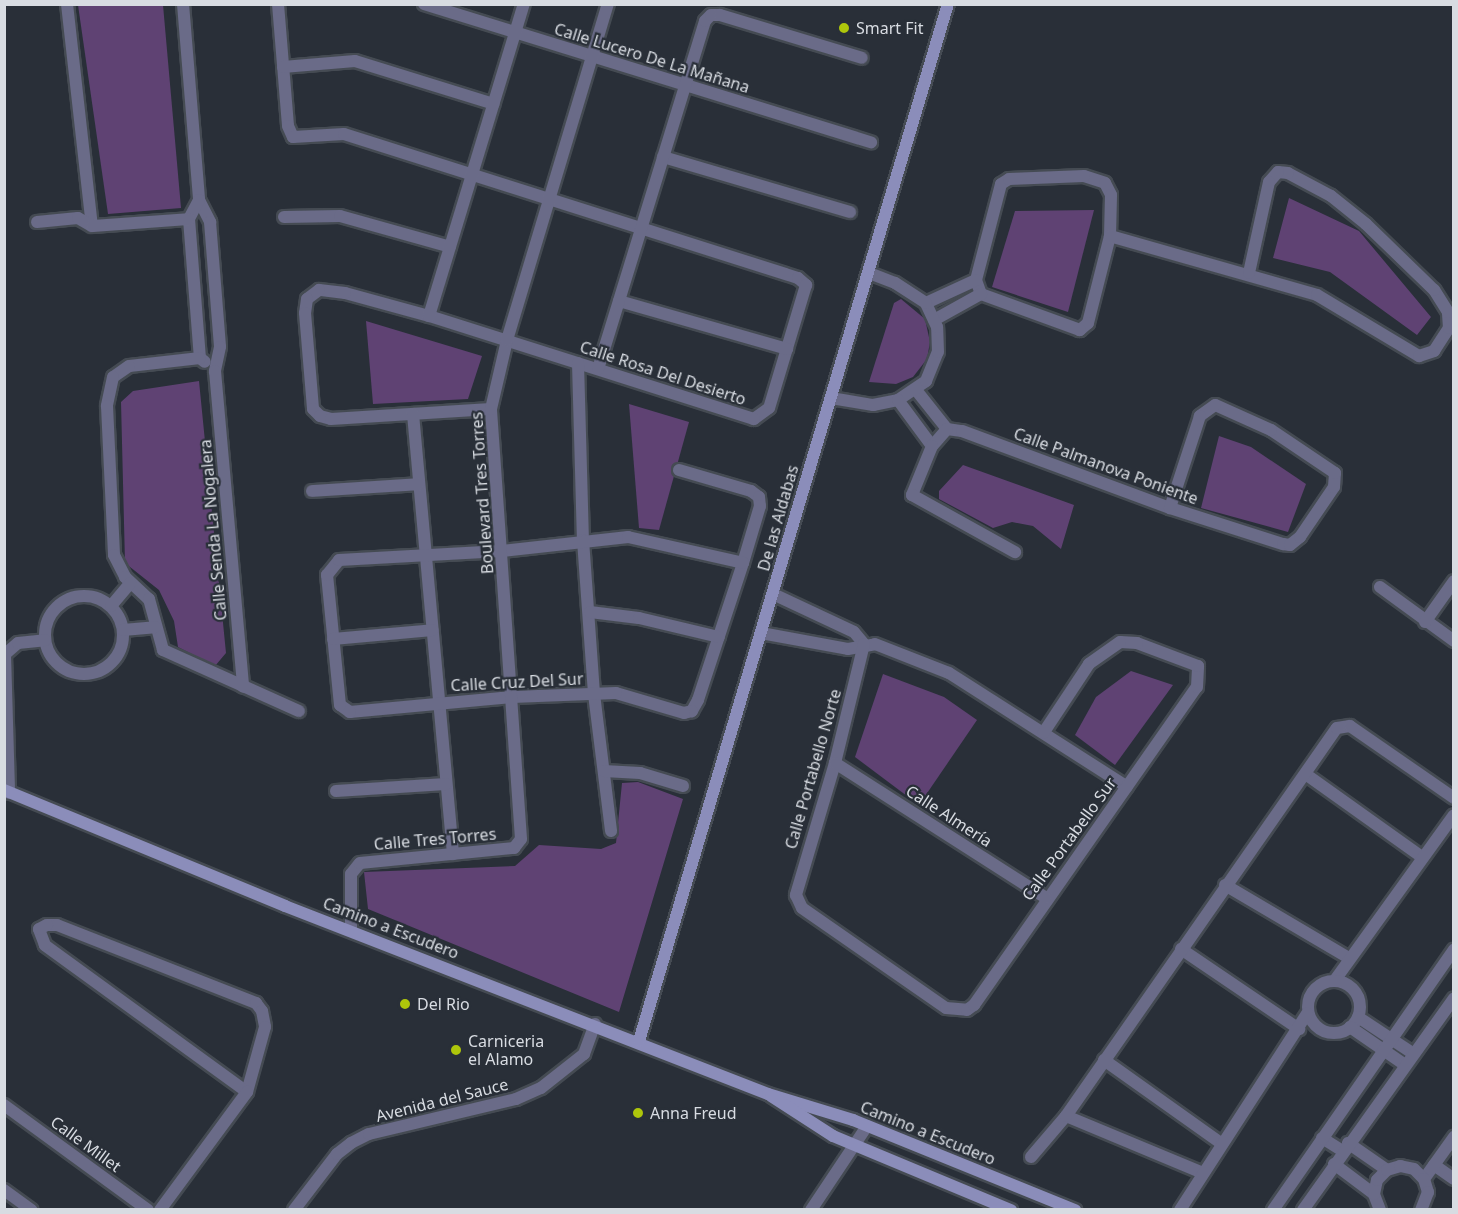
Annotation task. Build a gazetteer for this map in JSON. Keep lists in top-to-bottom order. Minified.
{"streets":{"street":["Calle Lucero De La Mañana","Calle Rosa Del Desierto","Calle Palmanova Poniente","Boulevard Tres Torres","De las Aldabas","Calle Senda La Nogalera","Calle Cruz Del Sur","Calle Portabello Norte","Calle Almería","Calle Tres Torres","Calle Portabello Sur","Camino a Escudero","Avenida del Sauce","Calle Millet"]},"crossings":[["Calle Lucero De La Mañana","Boulevard Tres Torres"],["Calle Rosa Del Desierto","Boulevard Tres Torres"],["Boulevard Tres Torres","Calle Cruz Del Sur"],["Boulevard Tres Torres","Calle Tres Torres"],["De las Aldabas","Camino a Escudero"],["Calle Portabello Norte","Calle Almería"],["Calle Portabello Norte","Calle Portabello Sur"],["Calle Almería","Calle Portabello Sur"],["Calle Tres Torres","Camino a Escudero"],["Camino a Escudero","Avenida del Sauce"]],"places":["Smart Fit","Del Rio","Carniceria el Alamo","Anna Freud"]}
